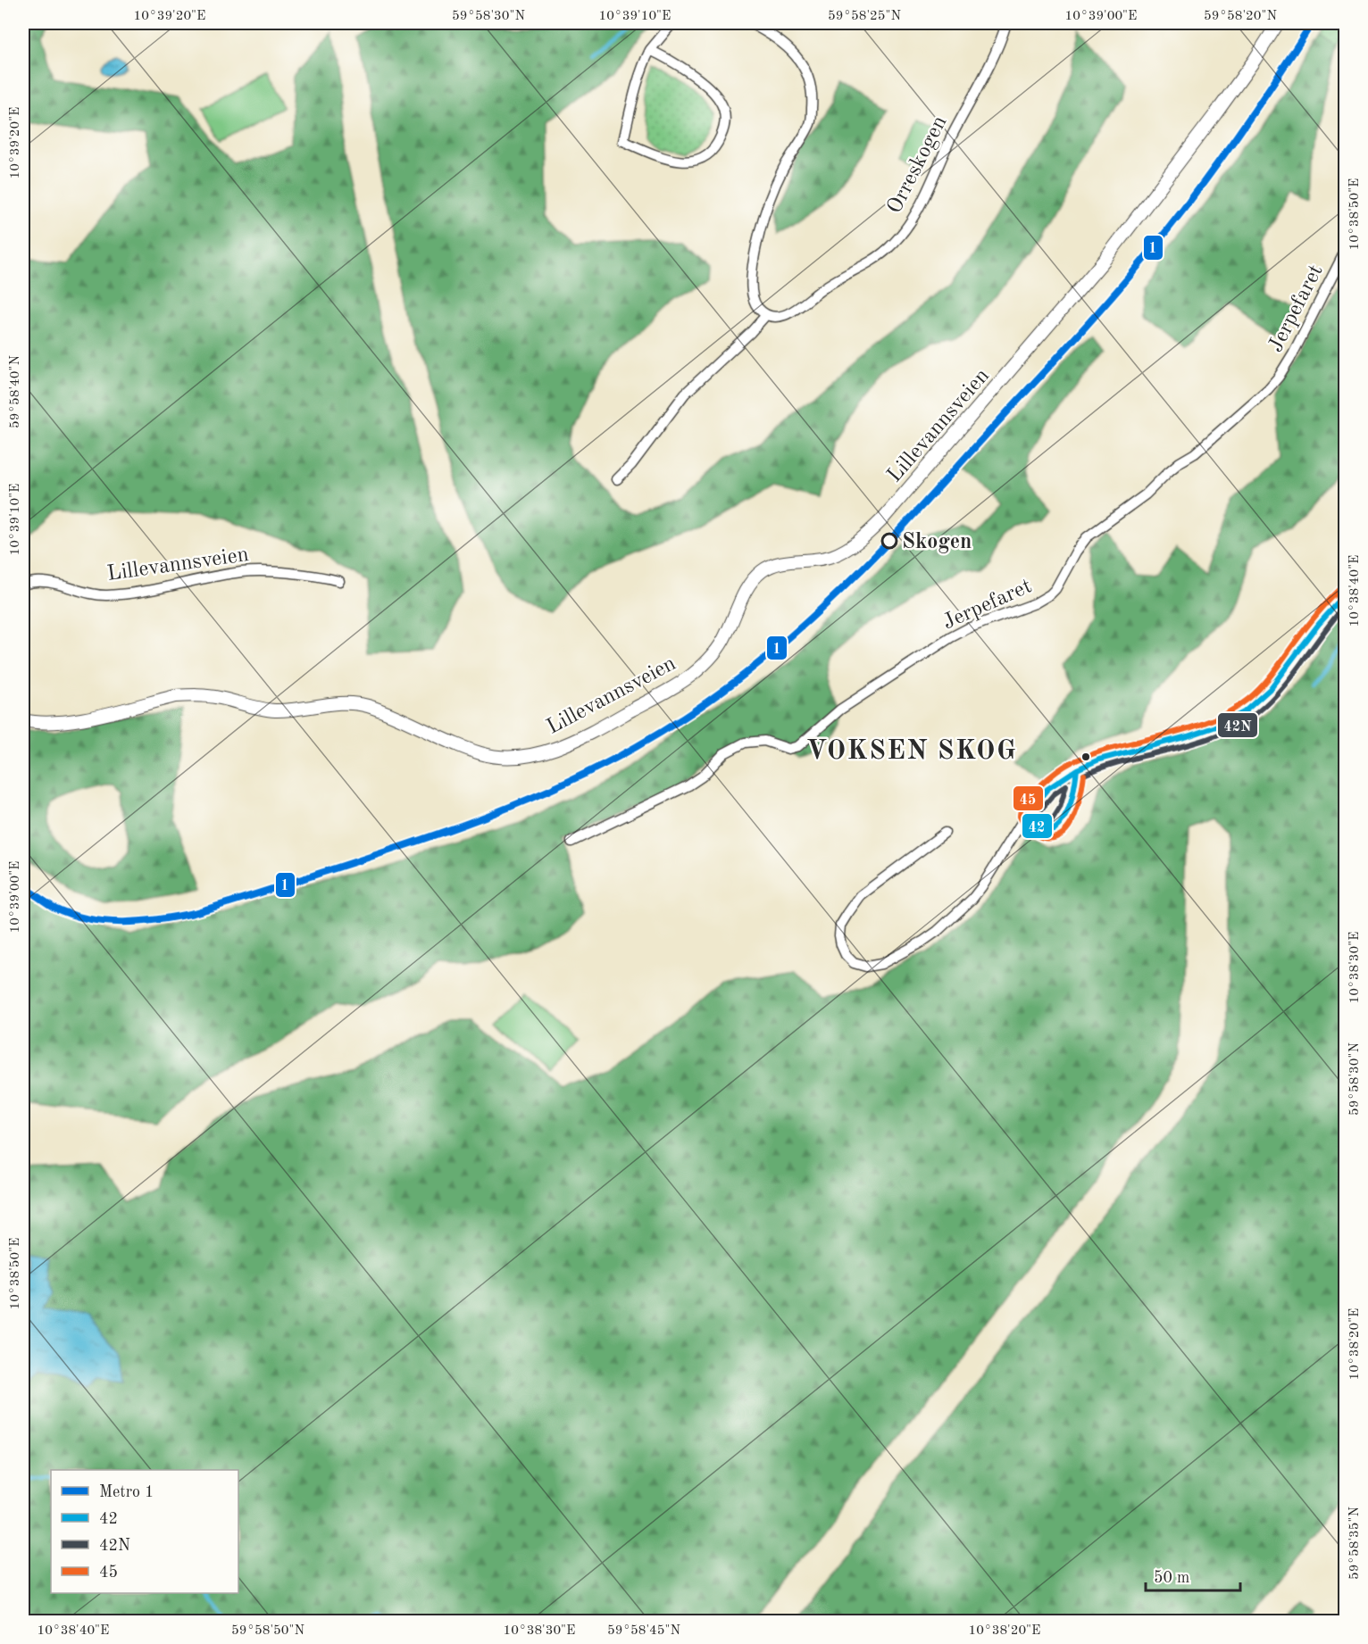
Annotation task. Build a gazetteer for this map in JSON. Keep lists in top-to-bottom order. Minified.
{"streets":{"street":["Orreskogen","Jerpefaret","Lillevannsveien"]},"districts":["VOKSEN SKOG"],"places":["Skogen"],"lines":["metro line 1","transit line 45","transit line 42","transit line 42N"],"legend":["Metro 1","42","42N","45"],"scale_bar":"50 m","coordinates":["10°39'20\"E","59°58'30\"N","10°39'10\"E","59°58'25\"N","10°39'00\"E","59°58'20\"N","10°38'50\"E","59°58'40\"N","10°38'40\"E","10°38'30\"E","10°38'20\"E","59°58'35\"N","59°58'50\"N","59°58'45\"N"]}
